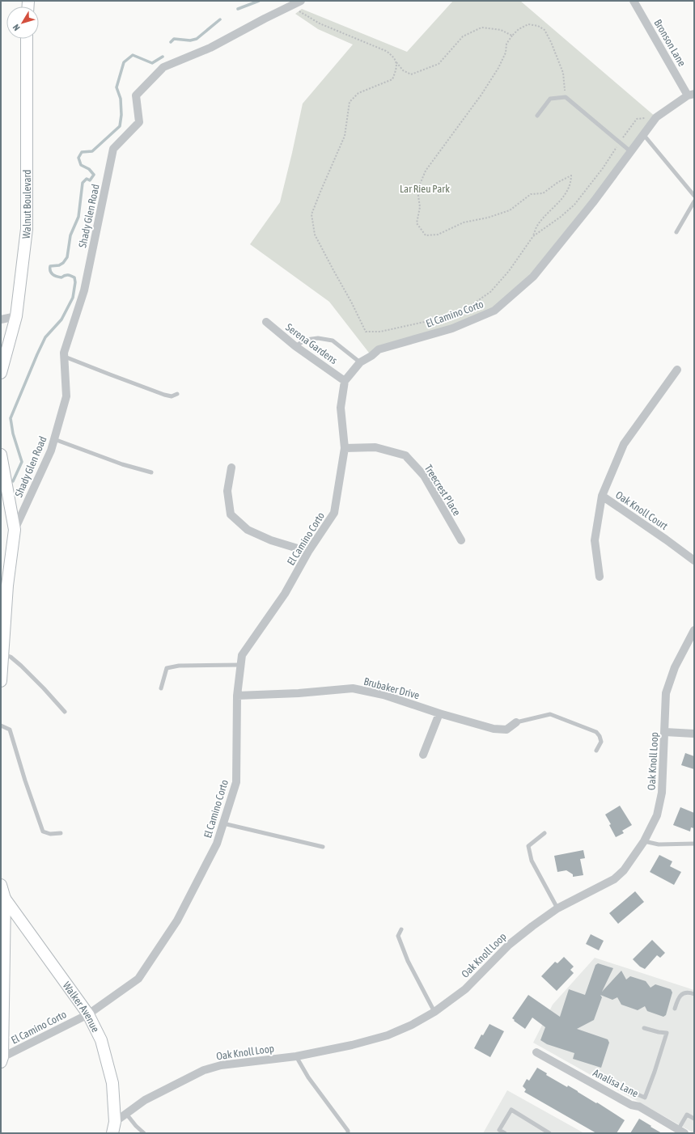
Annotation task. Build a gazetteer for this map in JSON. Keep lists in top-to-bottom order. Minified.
{"streets":{"street":["Bronson Lane","Walnut Boulevard","Shady Glen Road","El Camino Corto","Serena Gardens","Treecrest Place","Oak Knoll Court","Brubaker Drive","Oak Knoll Loop","Walker Avenue","Analisa Lane"]},"crossings":[["Bronson Lane","El Camino Corto"],["El Camino Corto","Serena Gardens"],["El Camino Corto","Treecrest Place"],["El Camino Corto","Brubaker Drive"],["El Camino Corto","Walker Avenue"],["Oak Knoll Loop","Walker Avenue"]],"parks":["Lar Rieu Park"],"north":"bottom left"}
